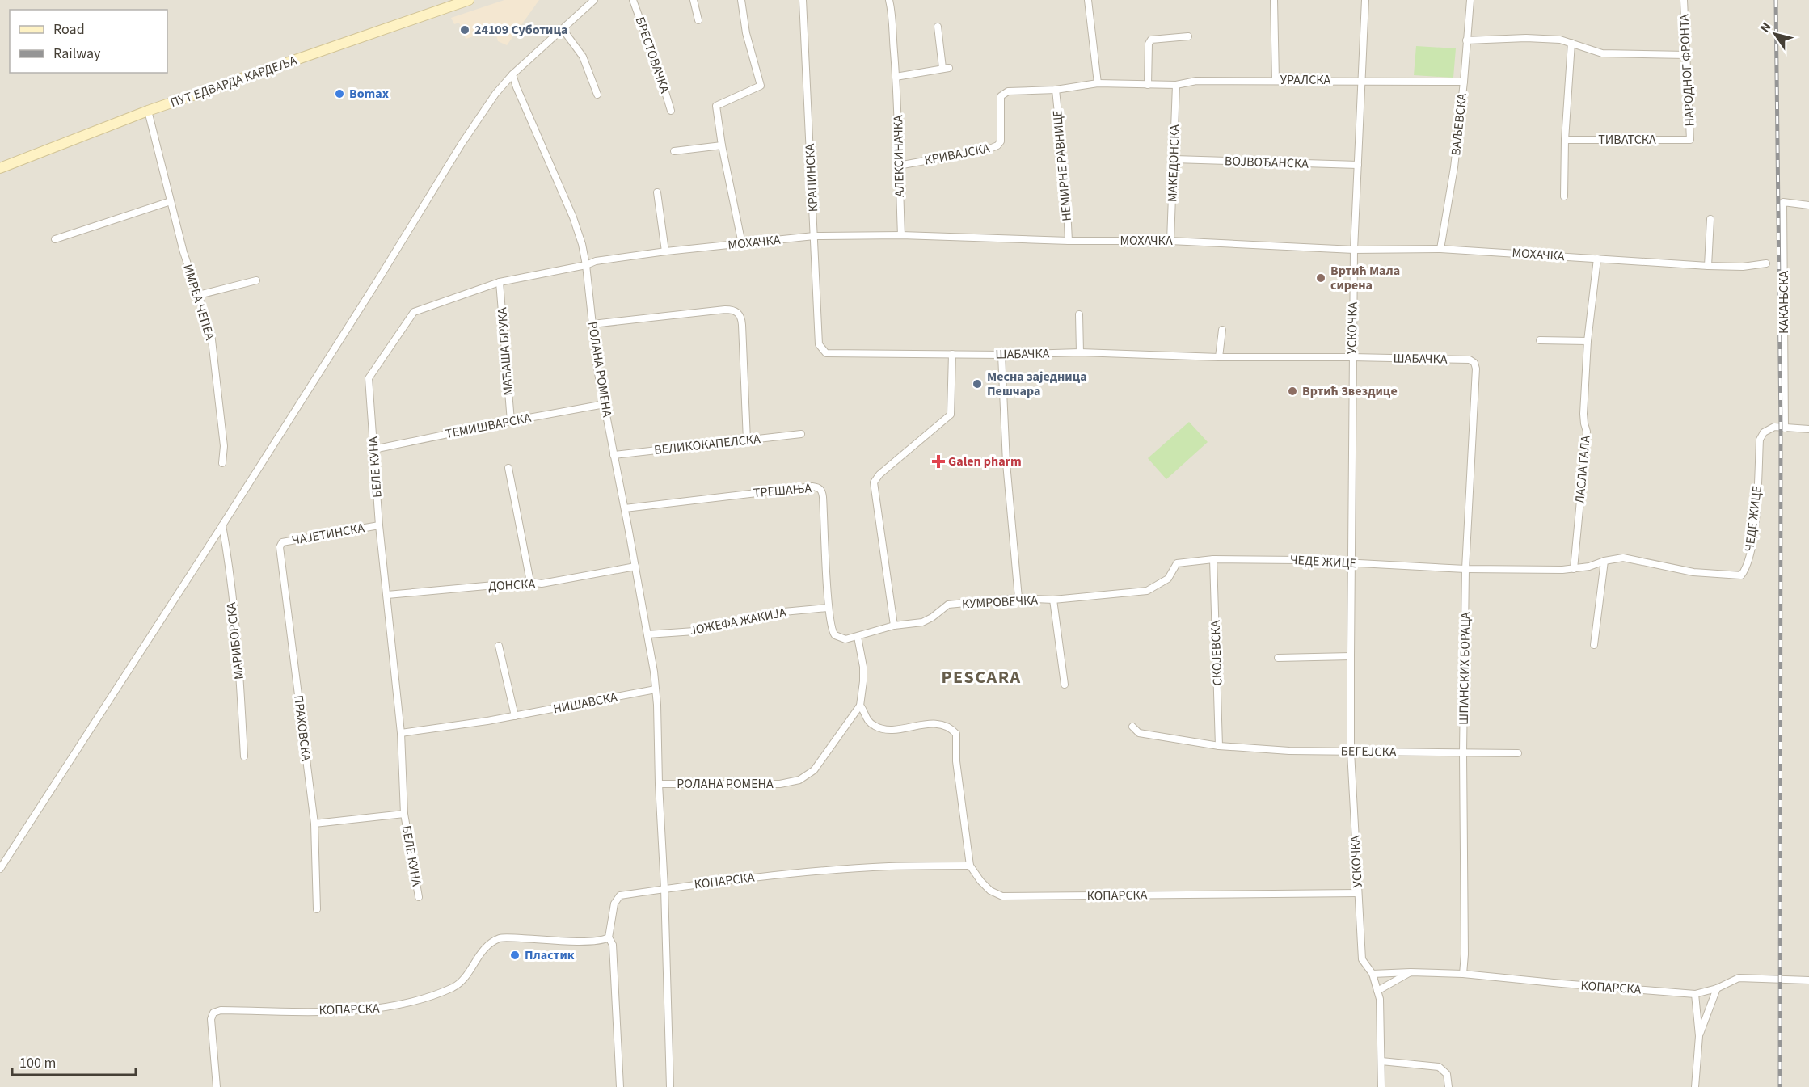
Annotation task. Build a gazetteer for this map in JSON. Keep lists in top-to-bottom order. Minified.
{"streets":{"main road":["ПУТ ЕДВАРДА КАРДЕЉА"],"street":["БРЕСТОВАЧКА","НАРОДНОГ ФРОНТА","УРАЛСКА","ВАЉЕВСКА","ТИВАТСКА","КРИВАЈСКА","АЛЕКСИНАЧКА","ВОЈВОЂАНСКА","МАКЕДОНСКА","НЕМИРНЕ РАВНИЦЕ","КРАПИНСКА","МОХАЧКА","ИМРЕА ЧЕПЕА","КАКАЊСКА","УСКОЧКА","МАЋАША БРУКА","ШАБАЧКА","РОЛАНА РОМЕНА","ТЕМИШВАРСКА","ВЕЛИКОКАПЕЛСКА","БЕЛЕ КУНА","ЛАСЛА ГАЛА","ТРЕШАЊА","ЧЕДЕ ЖИЦЕ","ЧАЈЕТИНСКА","ДОНСКА","КУМРОВЕЧКА","ЈОЖЕФА ЖАКИЈА","МАРИБОРСКА","СКОЈЕВСКА","ШПАНСКИХ БОРАЦА","НИШАВСКА","ПРАХОВСКА","БЕГЕЈСКА","КОПАРСКА"]},"crossings":[["НАРОДНОГ ФРОНТА","ТИВАТСКА"],["УРАЛСКА","ВАЉЕВСКА"],["УРАЛСКА","КРИВАЈСКА"],["УРАЛСКА","МАКЕДОНСКА"],["УРАЛСКА","НЕМИРНЕ РАВНИЦЕ"],["УРАЛСКА","УСКОЧКА"],["ПУТ ЕДВАРДА КАРДЕЉА","ИМРЕА ЧЕПЕА"],["ВАЉЕВСКА","МОХАЧКА"],["КРИВАЈСКА","АЛЕКСИНАЧКА"],["КРИВАЈСКА","НЕМИРНЕ РАВНИЦЕ"],["АЛЕКСИНАЧКА","МОХАЧКА"],["ВОЈВОЂАНСКА","МАКЕДОНСКА"],["ВОЈВОЂАНСКА","УСКОЧКА"],["МАКЕДОНСКА","МОХАЧКА"],["НЕМИРНЕ РАВНИЦЕ","МОХАЧКА"],["КРАПИНСКА","МОХАЧКА"],["КРАПИНСКА","ШАБАЧКА"],["МОХАЧКА","УСКОЧКА"],["МОХАЧКА","РОЛАНА РОМЕНА"],["МОХАЧКА","БЕЛЕ КУНА"],["МОХАЧКА","ЛАСЛА ГАЛА"],["КАКАЊСКА","ЧЕДЕ ЖИЦЕ"],["УСКОЧКА","ШАБАЧКА"],["УСКОЧКА","ЧЕДЕ ЖИЦЕ"],["УСКОЧКА","БЕГЕЈСКА"],["УСКОЧКА","КОПАРСКА"],["МАЋАША БРУКА","ТЕМИШВАРСКА"],["МАЋАША БРУКА","БЕЛЕ КУНА"],["ШАБАЧКА","ШПАНСКИХ БОРАЦА"],["РОЛАНА РОМЕНА","ТЕМИШВАРСКА"],["РОЛАНА РОМЕНА","ВЕЛИКОКАПЕЛСКА"],["РОЛАНА РОМЕНА","БЕЛЕ КУНА"],["РОЛАНА РОМЕНА","ТРЕШАЊА"],["РОЛАНА РОМЕНА","ДОНСКА"],["РОЛАНА РОМЕНА","КУМРОВЕЧКА"],["РОЛАНА РОМЕНА","ЈОЖЕФА ЖАКИЈА"],["РОЛАНА РОМЕНА","НИШАВСКА"],["РОЛАНА РОМЕНА","КОПАРСКА"],["ТЕМИШВАРСКА","БЕЛЕ КУНА"],["БЕЛЕ КУНА","ЧАЈЕТИНСКА"],["БЕЛЕ КУНА","ДОНСКА"],["БЕЛЕ КУНА","НИШАВСКА"],["БЕЛЕ КУНА","ПРАХОВСКА"],["ЛАСЛА ГАЛА","ЧЕДЕ ЖИЦЕ"],["ТРЕШАЊА","КУМРОВЕЧКА"],["ТРЕШАЊА","ЈОЖЕФА ЖАКИЈА"],["ЧЕДЕ ЖИЦЕ","КУМРОВЕЧКА"],["ЧЕДЕ ЖИЦЕ","СКОЈЕВСКА"],["ЧЕДЕ ЖИЦЕ","ШПАНСКИХ БОРАЦА"],["ЧАЈЕТИНСКА","ПРАХОВСКА"],["КУМРОВЕЧКА","ЈОЖЕФА ЖАКИЈА"],["СКОЈЕВСКА","БЕГЕЈСКА"],["ШПАНСКИХ БОРАЦА","БЕГЕЈСКА"],["ШПАНСКИХ БОРАЦА","КОПАРСКА"]],"districts":["PESCARA"],"places":{"other":["24109 Суботица","Bomax","Вртић Мала сирена","Месна заједница Пешчара","Вртић Звездице","Пластик"],"health":["Galen pharm"]},"legend":["Road","Railway"],"scale_bar":"100 m","north":"top left"}
